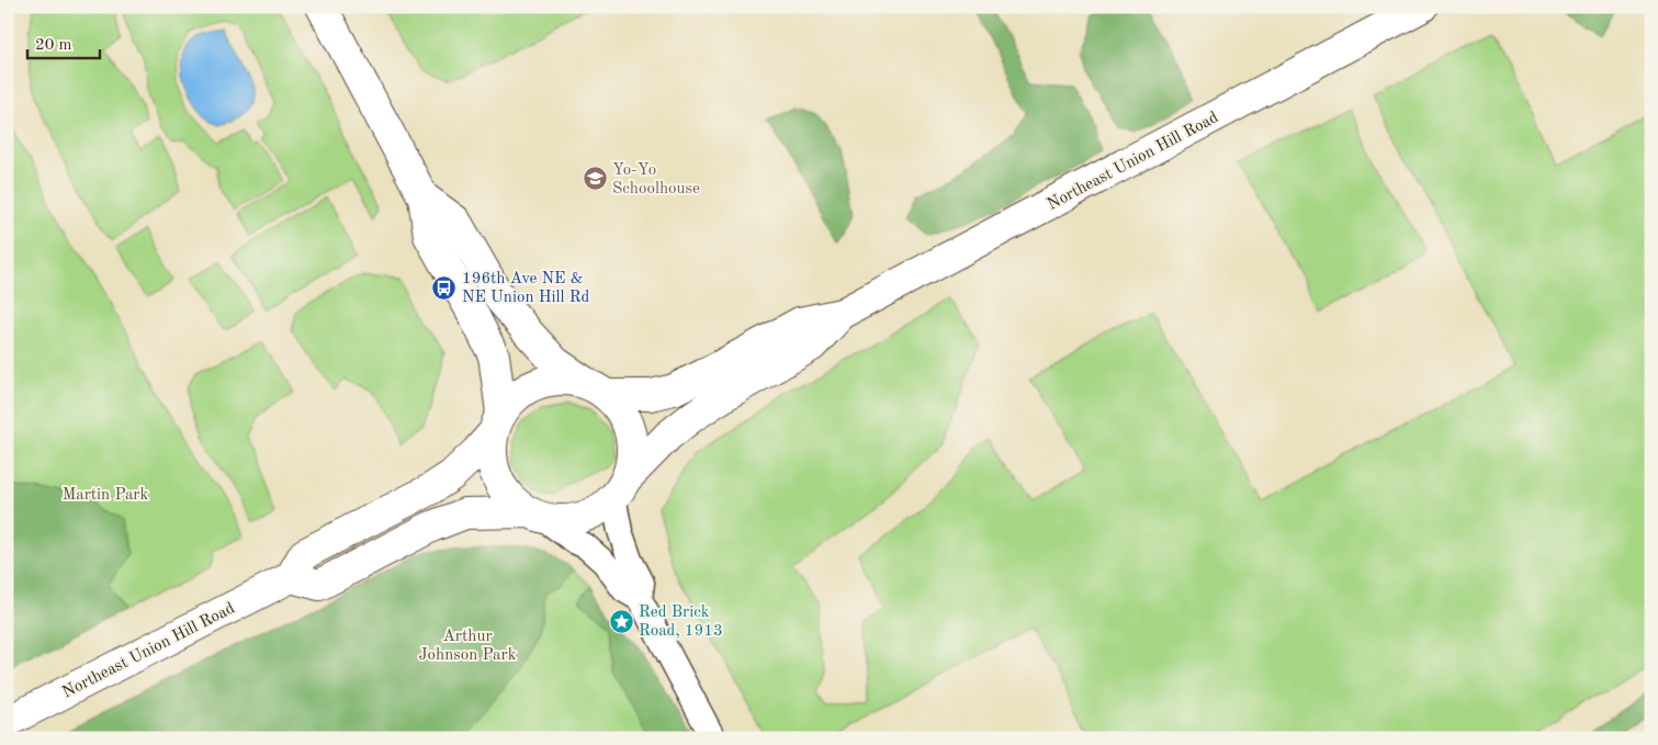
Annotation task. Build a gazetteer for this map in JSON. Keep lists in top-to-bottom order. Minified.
{"streets":{"street":["Northeast Union Hill Road"]},"parks":["Martin Park","Arthur Johnson Park"],"places":{"school or university":["Yo-Yo Schoolhouse"],"bus stop":["196th Ave NE & NE Union Hill Rd"],"place":["Red Brick Road, 1913"]},"scale_bar":"20 m"}
